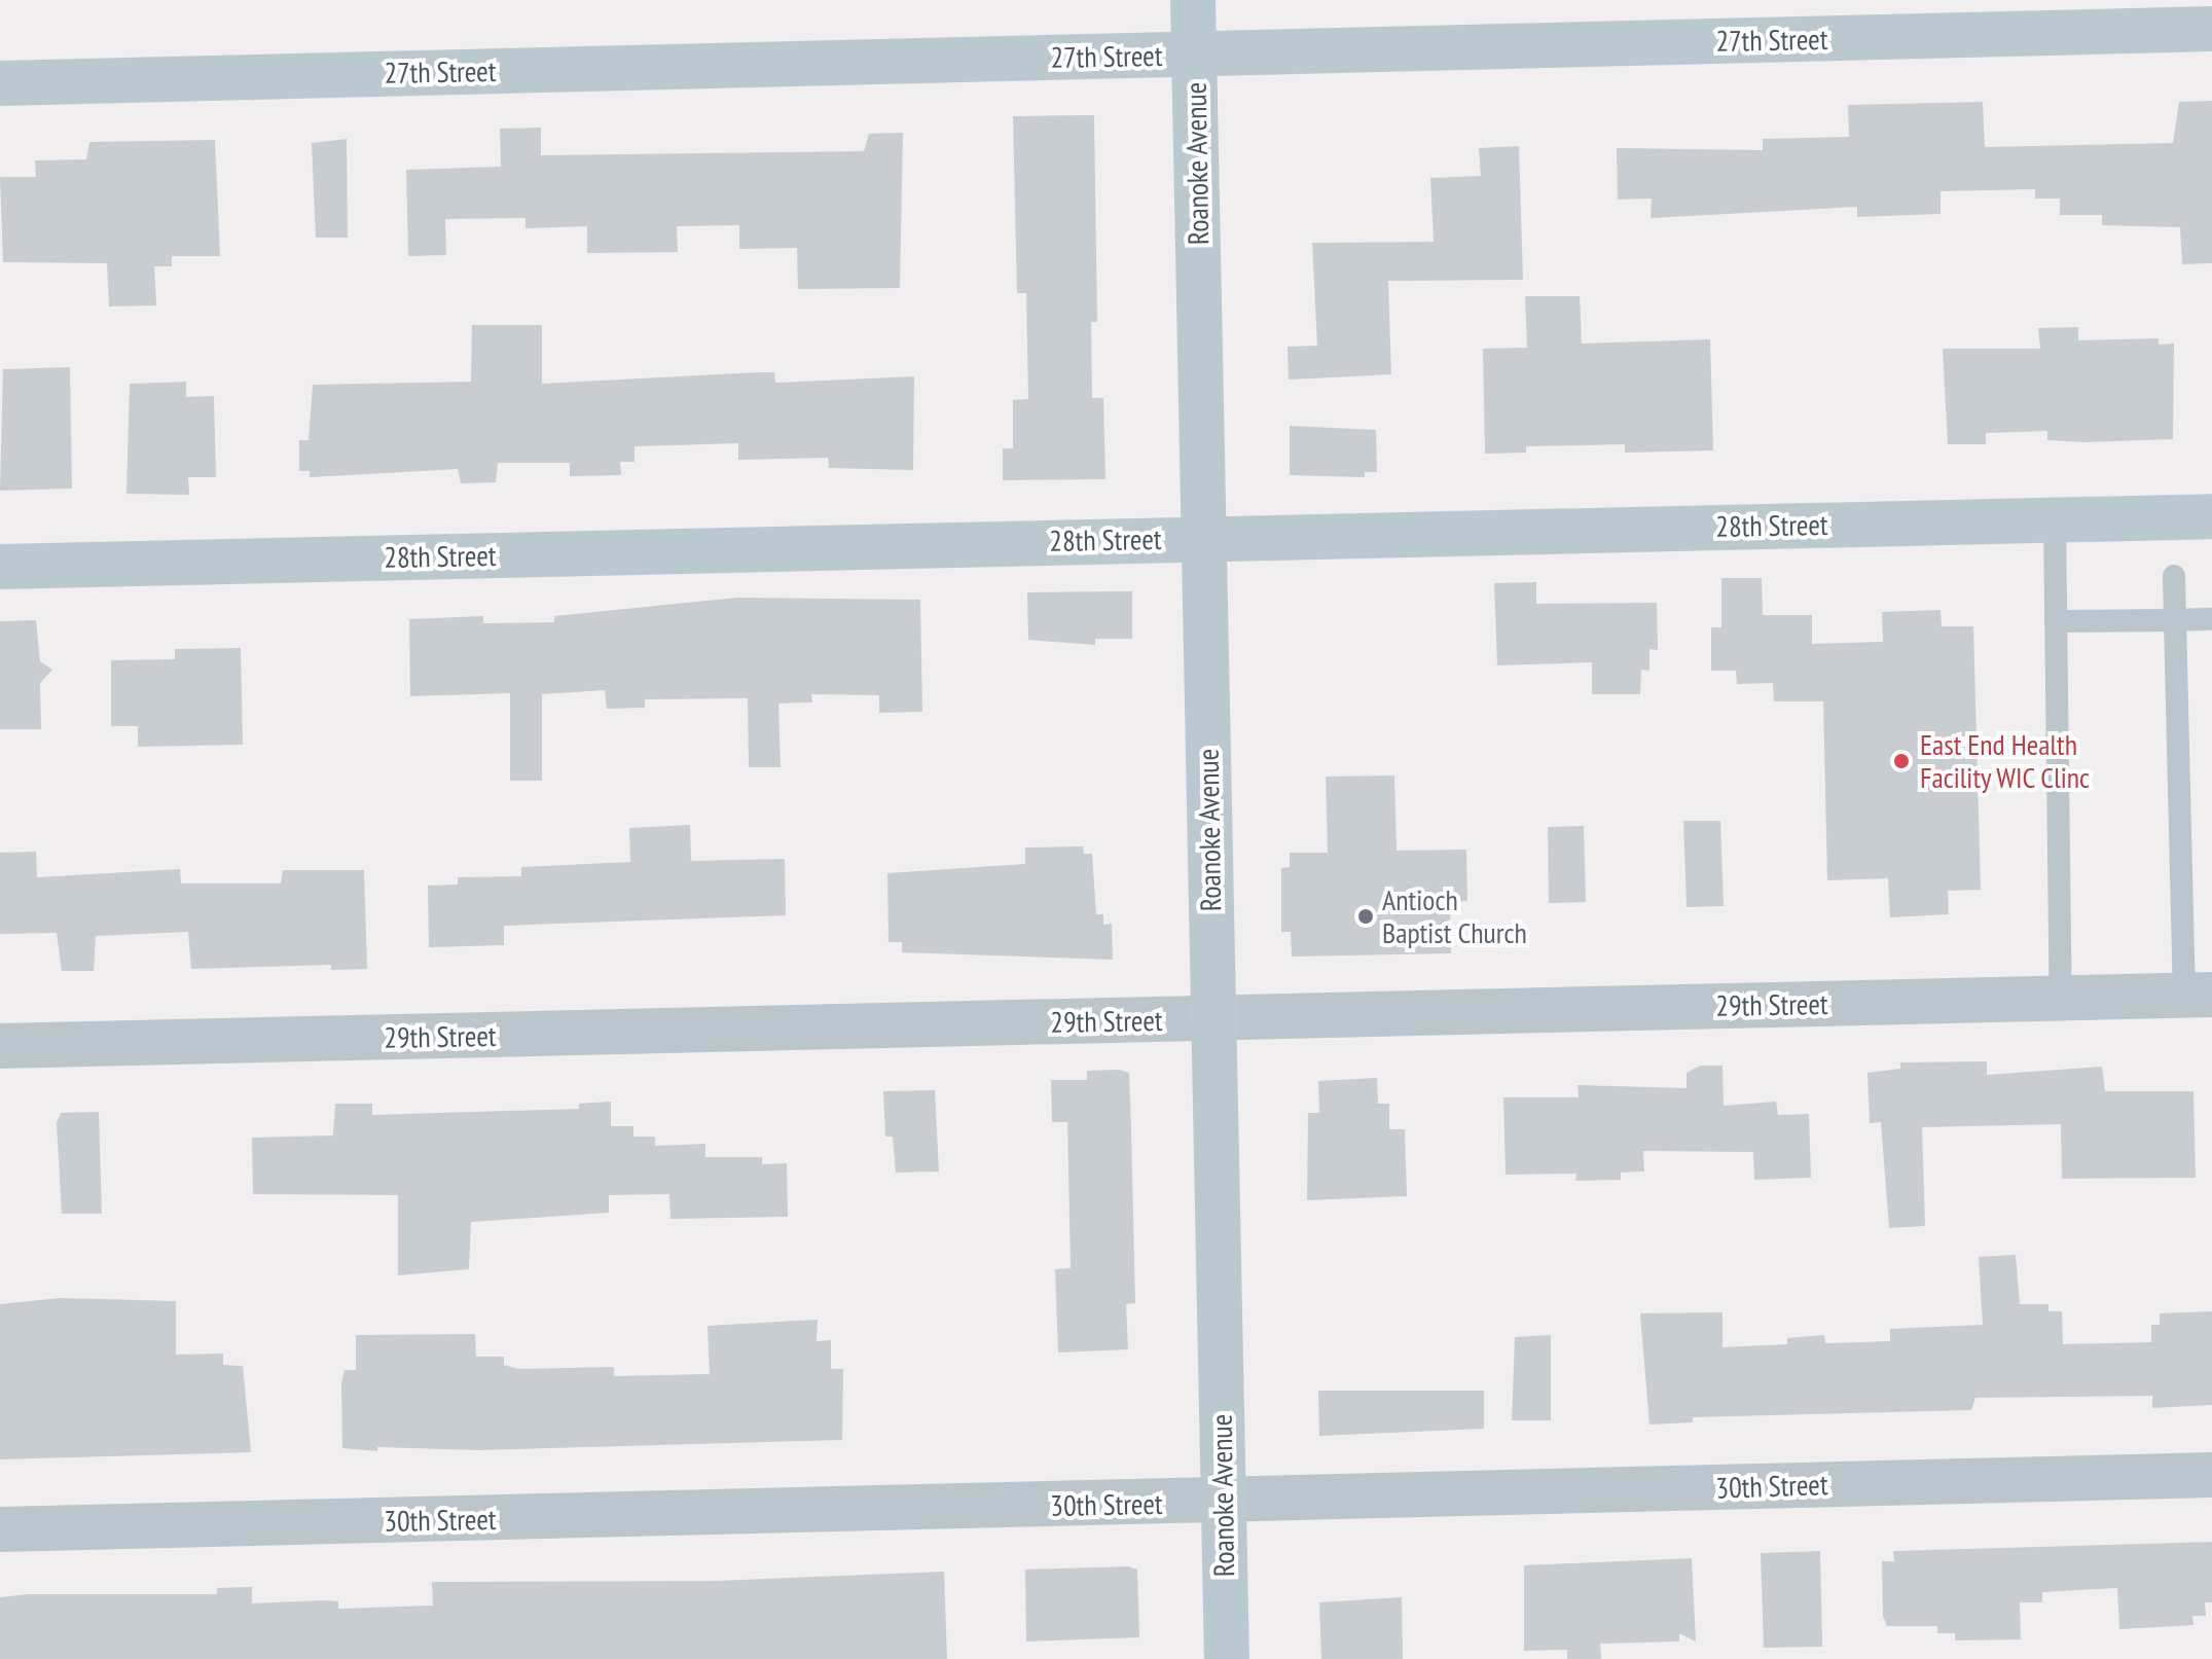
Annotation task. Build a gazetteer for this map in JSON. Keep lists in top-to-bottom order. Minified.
{"streets":{"main road":["27th Street","Roanoke Avenue","28th Street"],"street":["29th Street","30th Street"]},"crossings":[["27th Street","Roanoke Avenue"],["Roanoke Avenue","28th Street"],["Roanoke Avenue","29th Street"],["Roanoke Avenue","30th Street"]],"places":["East End Health Facility WIC Clinc","Antioch Baptist Church"]}
